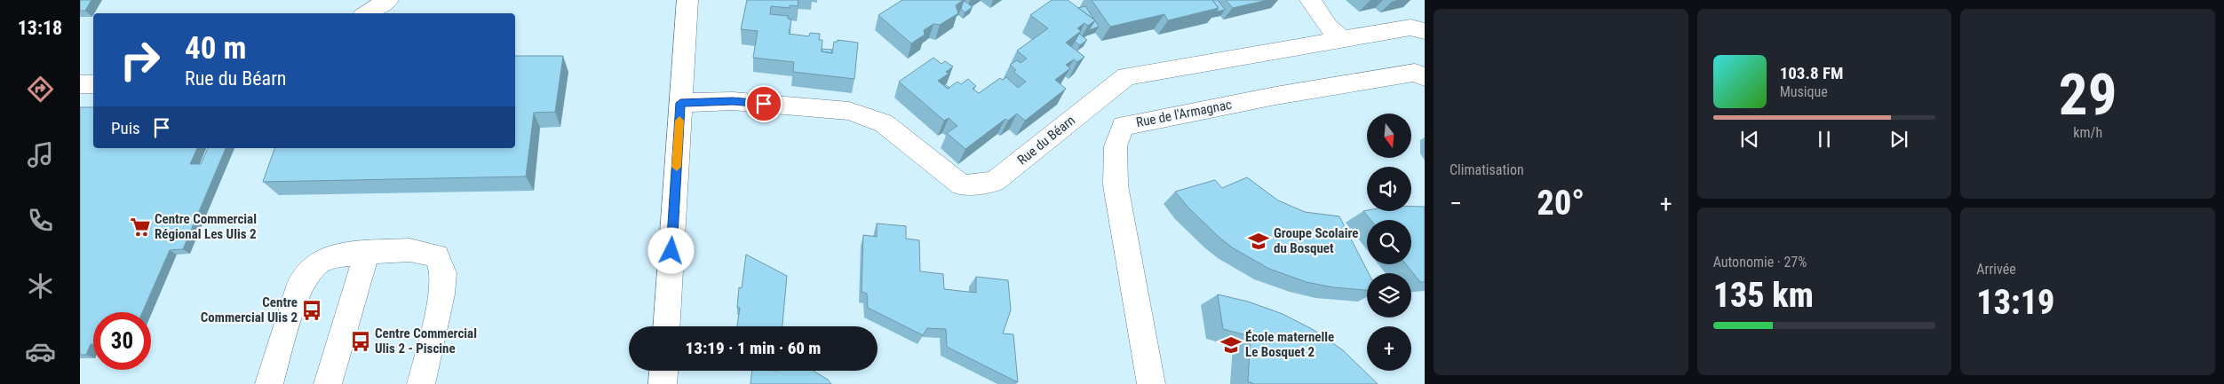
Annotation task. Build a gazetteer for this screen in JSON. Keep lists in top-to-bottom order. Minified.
{"streets":{"street":["Rue de l'Armagnac","Rue du Béarn"]},"places":{"supermarket":["Centre Commercial Régional Les Ulis 2"],"school or university":["Groupe Scolaire du Bosquet","École maternelle Le Bosquet 2"],"bus stop":["Centre Commercial Ulis 2","Centre Commercial Ulis 2 - Piscine"]},"north":"bottom","page":{"tabs":"13:18","tile":["Climatisation",["29","km/h"],["Autonomie · 27%","135 km"],["Arrivée","13:19"]],"turn":["40 m","Rue du Béarn"],"song":["103.8 FM","Musique"],"then":"Puis","map_buttons":"+","heat":["−","20°","+"],"limit":"30","trip":"13:19 · 1 min · 60 m"}}
